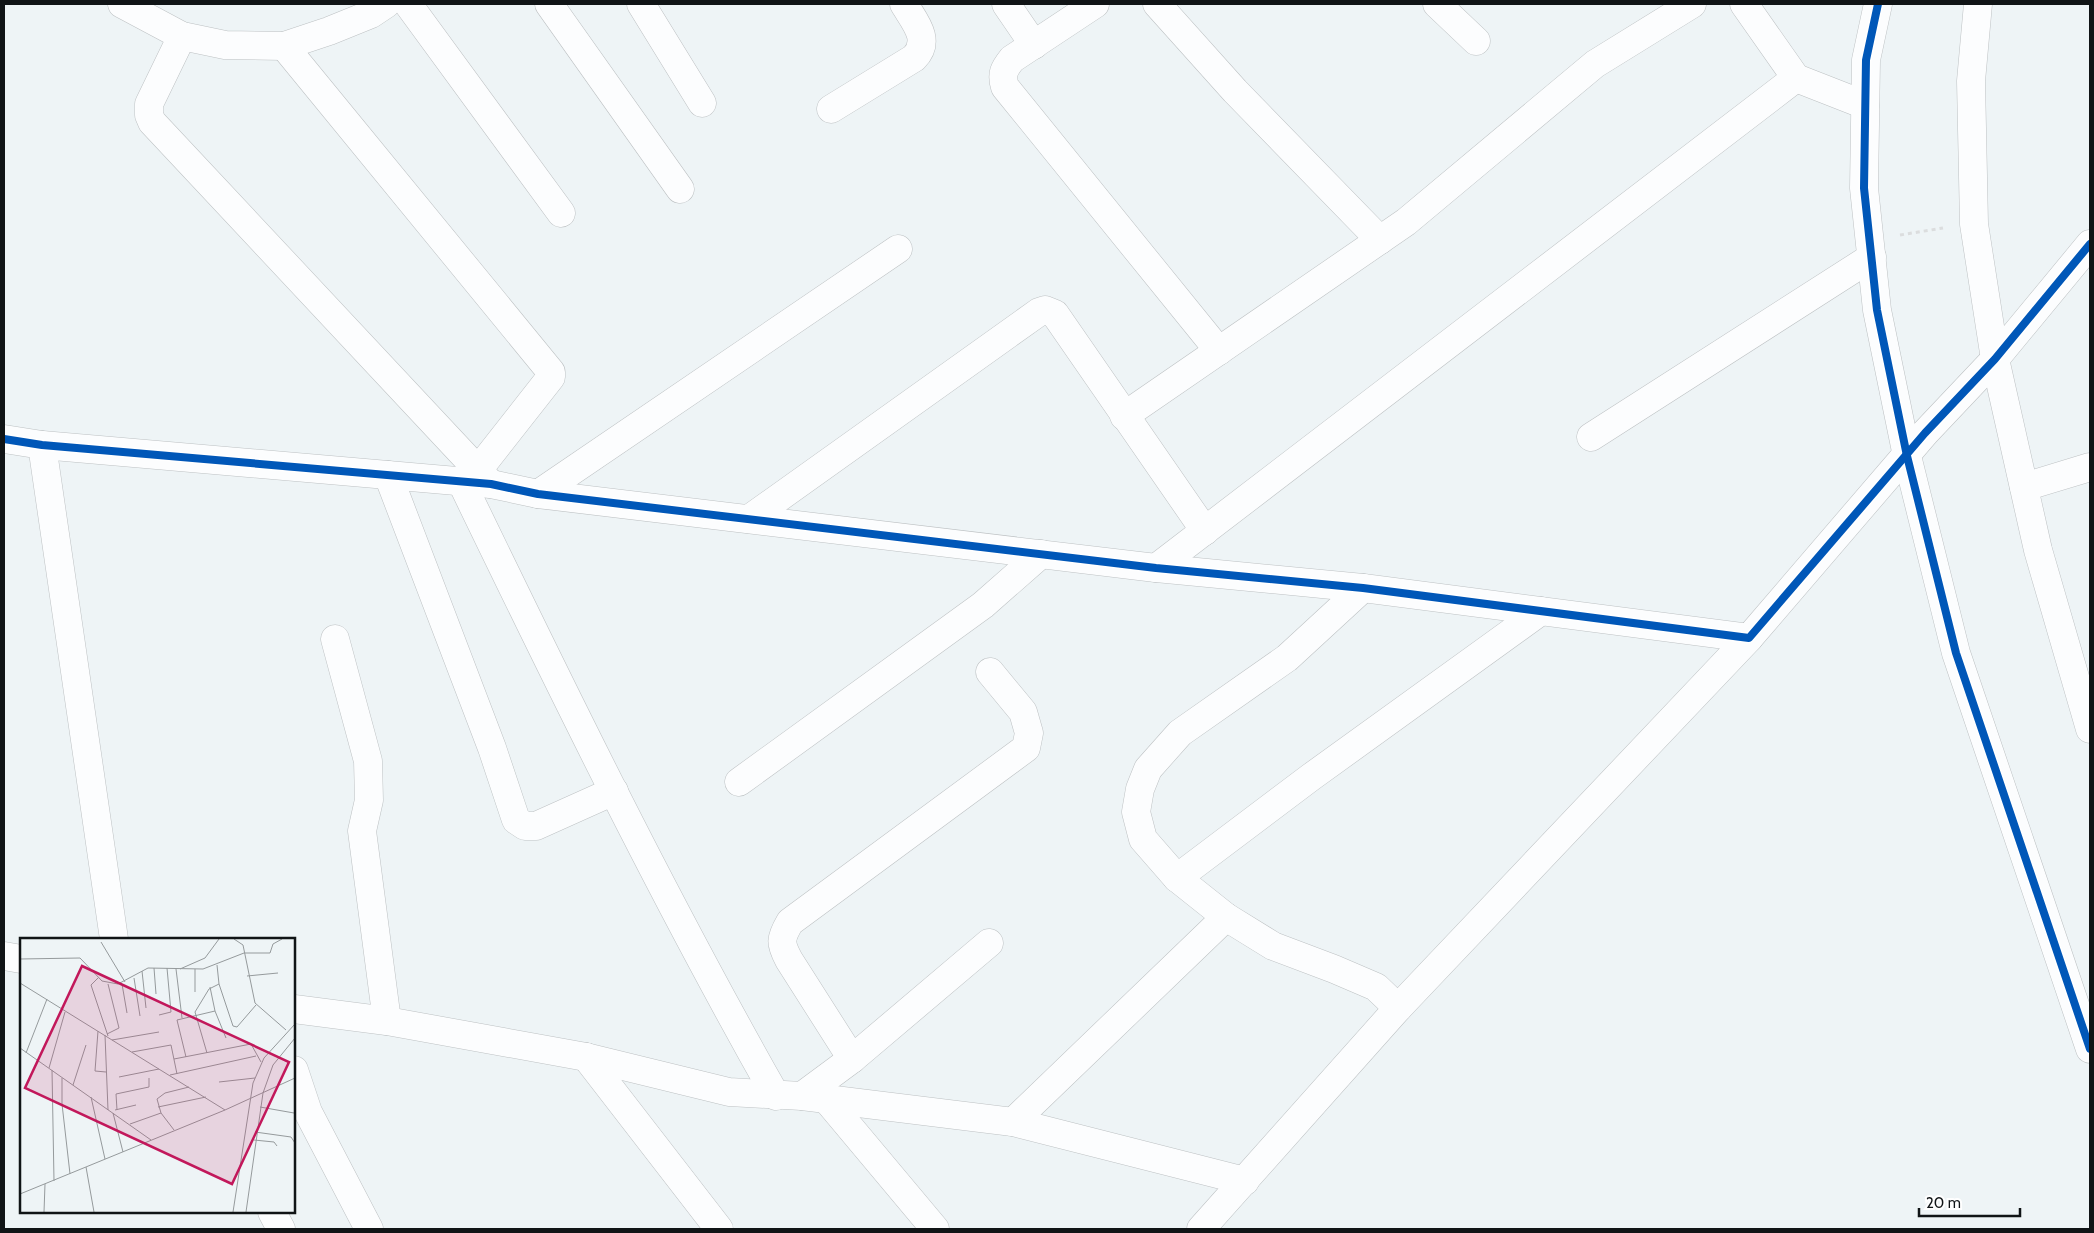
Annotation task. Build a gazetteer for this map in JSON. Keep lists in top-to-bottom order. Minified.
{"scale_bar":"20 m"}
